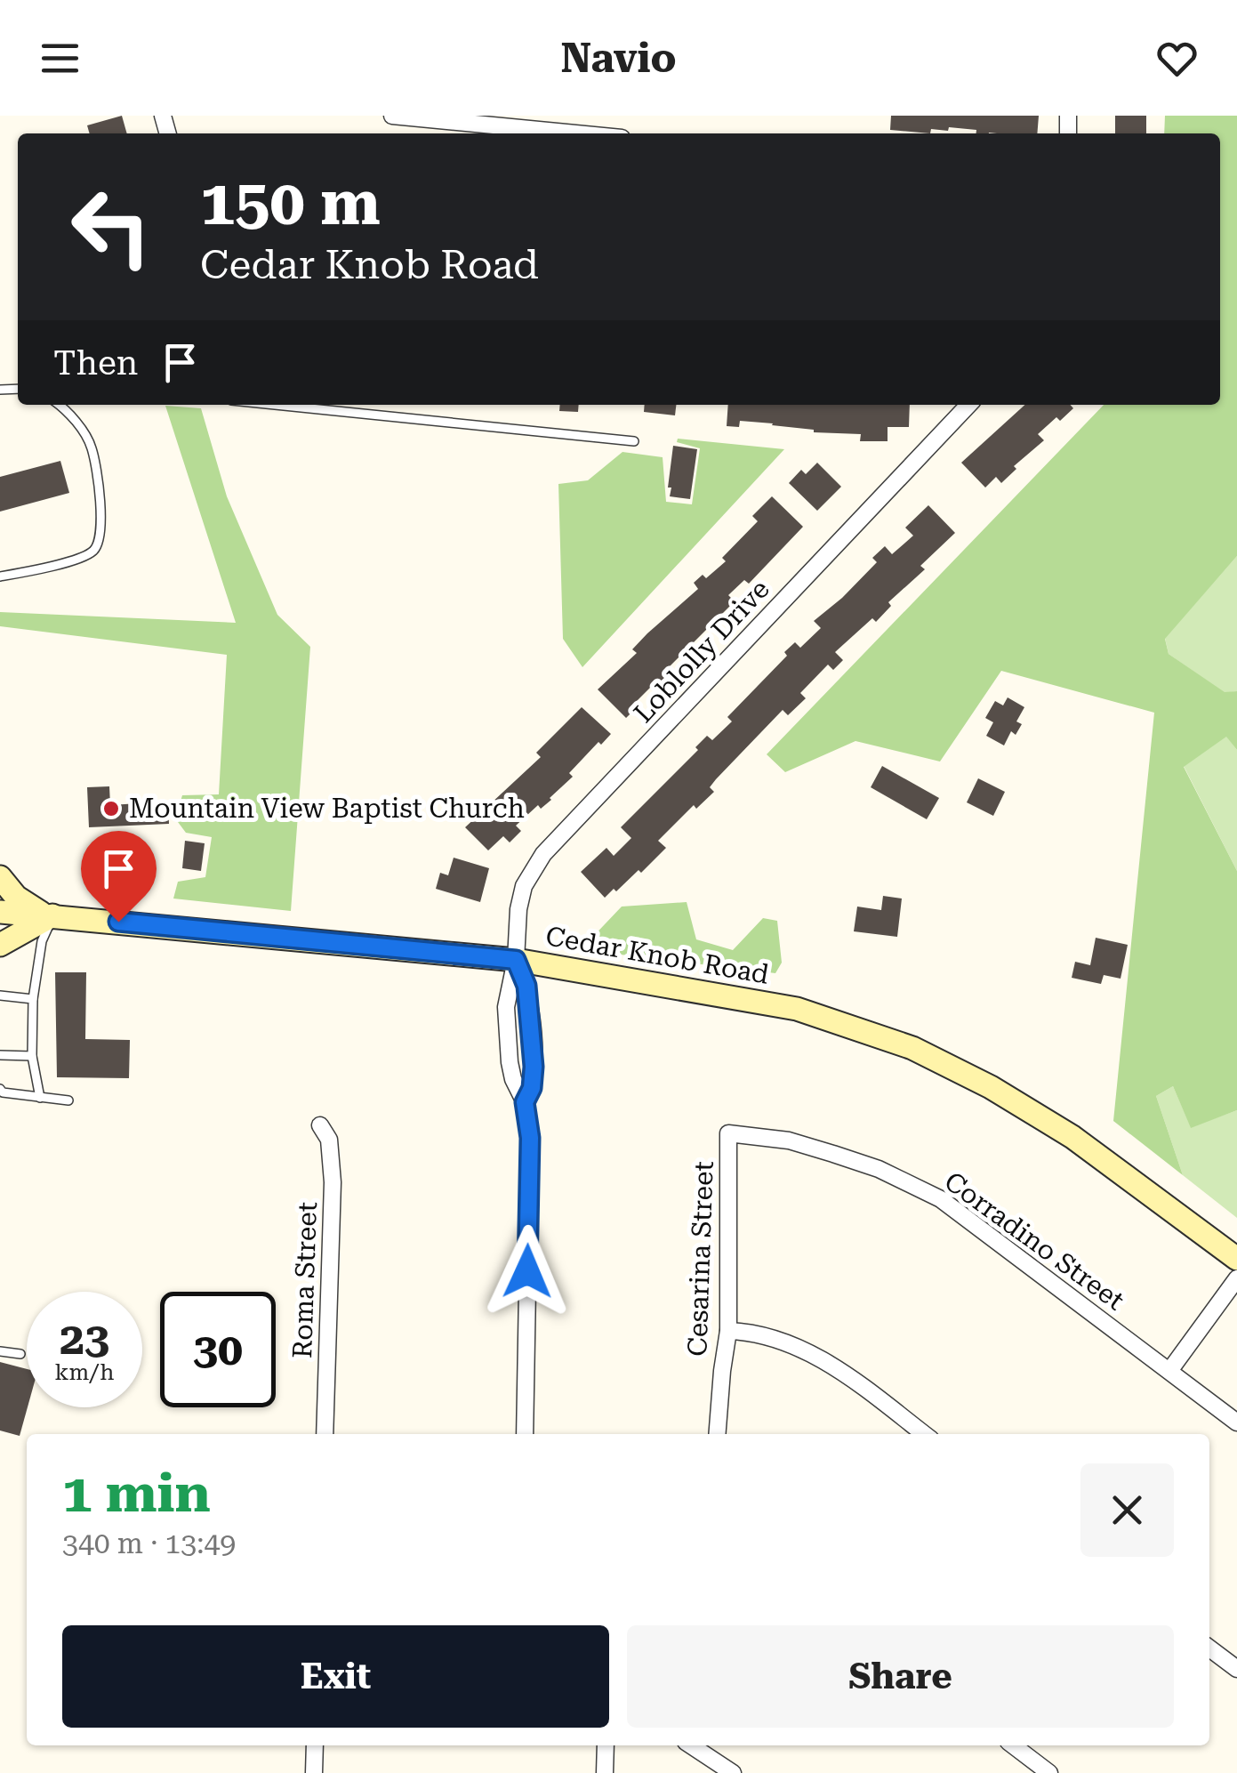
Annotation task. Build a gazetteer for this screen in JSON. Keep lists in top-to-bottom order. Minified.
{"streets":{"street":["Loblolly Drive","Cedar Knob Road","Corradino Street","Cesarina Street","Roma Street"]},"crossings":[["Loblolly Drive","Cedar Knob Road"],["Corradino Street","Cesarina Street"]],"places":["Mountain View Baptist Church"],"page":{"header":"Navio","turn":["150 m","Cedar Knob Road"],"then":"Then","speed":"23 km/h","limit":"30","heading":["1 min","340 m · 13:49"],"buttons":["Exit","Share"]}}
